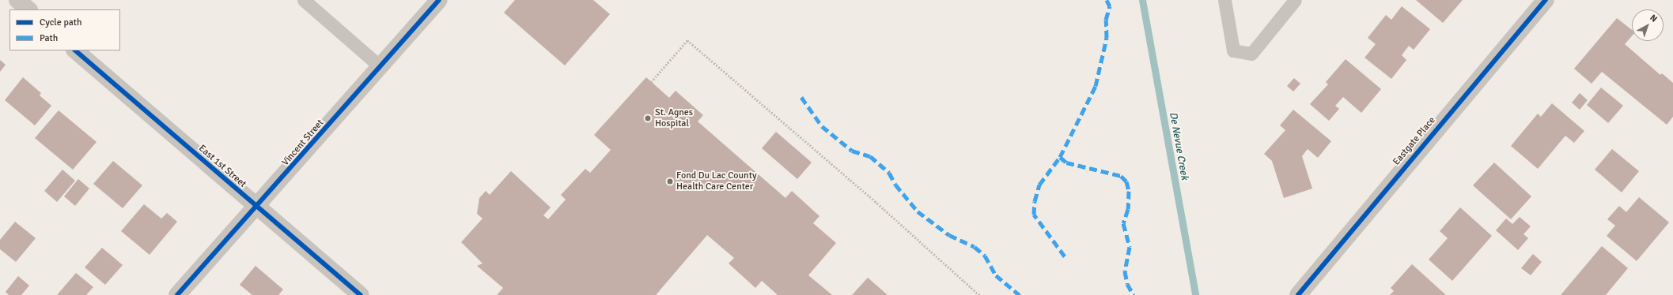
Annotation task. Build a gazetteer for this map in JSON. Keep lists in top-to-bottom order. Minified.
{"streets":{"street":["Eastgate Place","Vincent Street","East 1st Street"]},"crossings":[["Vincent Street","East 1st Street"]],"water":["De Nevue Creek"],"places":["St. Agnes Hospital","Fond Du Lac County Health Care Center"],"legend":["Cycle path","Path"],"north":"top right"}
